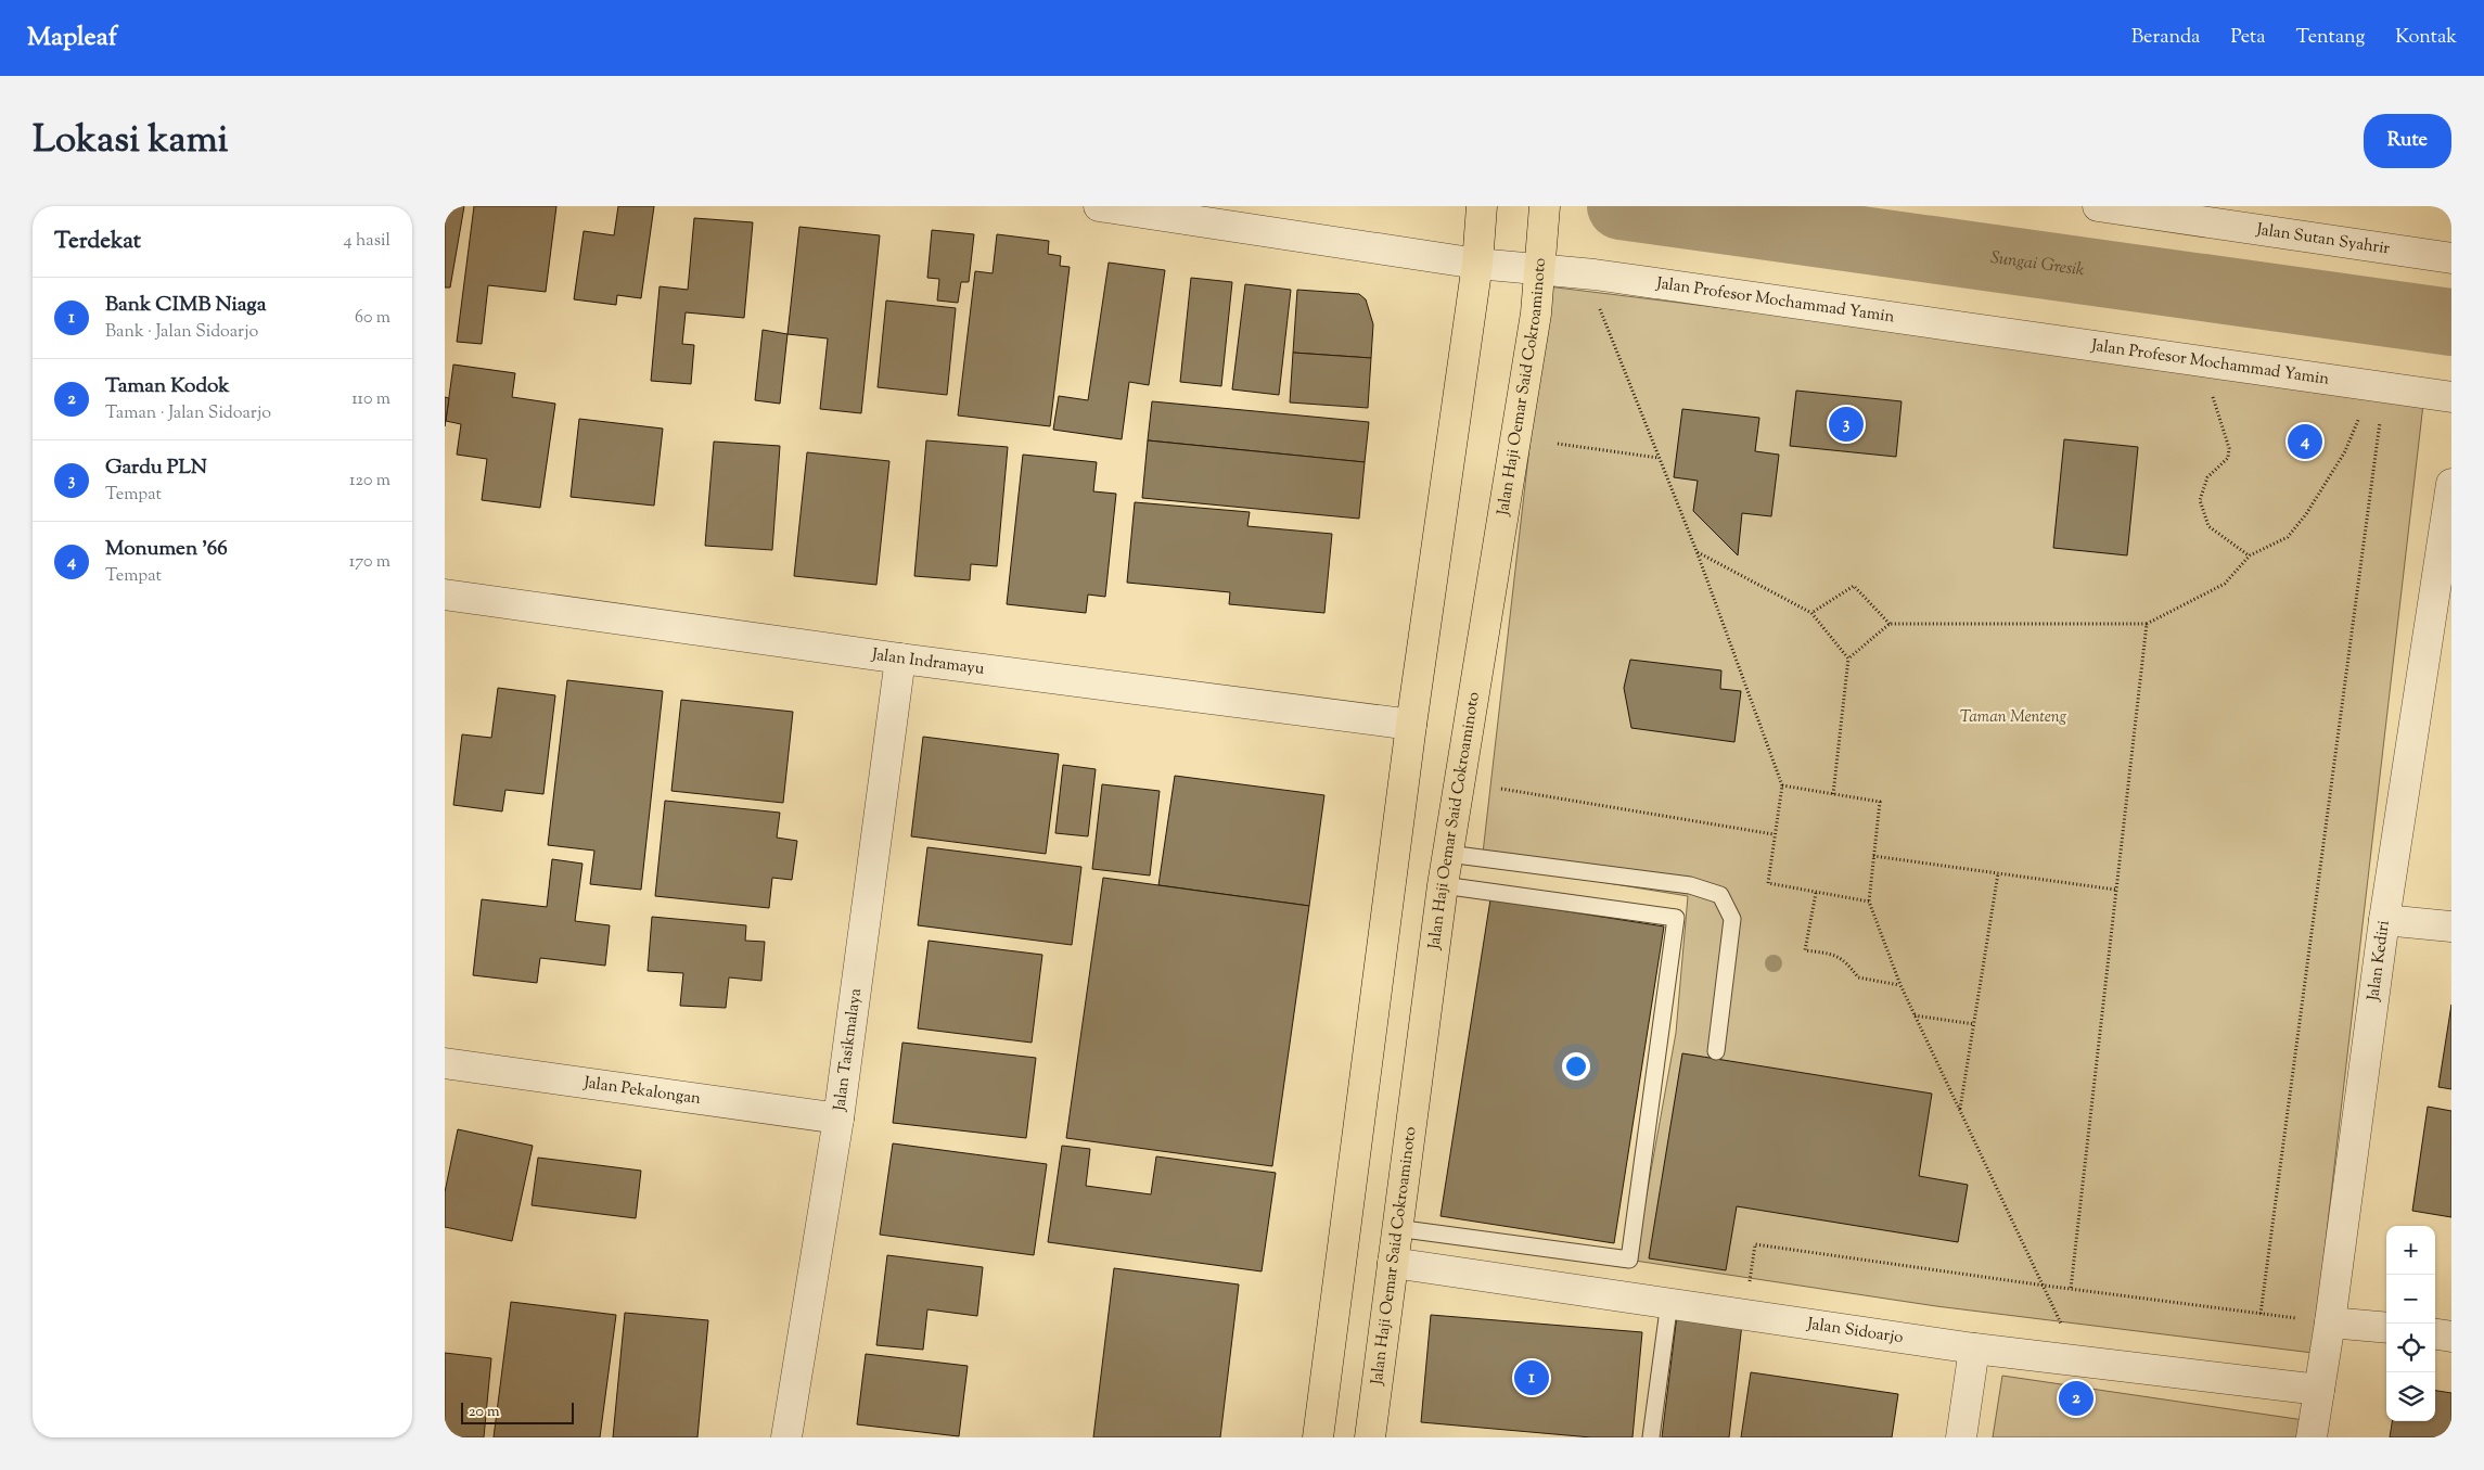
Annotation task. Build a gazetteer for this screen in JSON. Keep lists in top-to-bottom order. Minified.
{"streets":{"main road":["Jalan Haji Oemar Said Cokroaminoto"],"street":["Jalan Sutan Syahrir","Jalan Profesor Mochammad Yamin","Jalan Indramayu","Jalan Kediri","Jalan Tasikmalaya","Jalan Pekalongan","Jalan Sidoarjo"]},"crossings":[["Jalan Profesor Mochammad Yamin","Jalan Haji Oemar Said Cokroaminoto"],["Jalan Haji Oemar Said Cokroaminoto","Jalan Sidoarjo"],["Jalan Indramayu","Jalan Tasikmalaya"],["Jalan Kediri","Jalan Sidoarjo"],["Jalan Tasikmalaya","Jalan Pekalongan"]],"water":["Sungai Gresik"],"parks":["Taman Menteng"],"scale_bar":"20 m","page":{"header":"Mapleaf","nav":["Beranda","Peta","Tentang","Kontak"],"title":"Lokasi kami","buttons":"Rute","heading":["Terdekat","4 hasil"],"list":[{"mark":"1","name":"Bank CIMB Niaga","note":"Bank · Jalan Sidoarjo","value":"60 m"},{"mark":"2","name":"Taman Kodok","note":"Taman · Jalan Sidoarjo","value":"110 m"},{"mark":"3","name":"Gardu PLN","note":"Tempat","value":"120 m"},{"mark":"4","name":"Monumen '66","note":"Tempat","value":"170 m"}],"pins":["3","4","1","2"],"map_buttons":["+","−"],"scale":"20 m"}}
